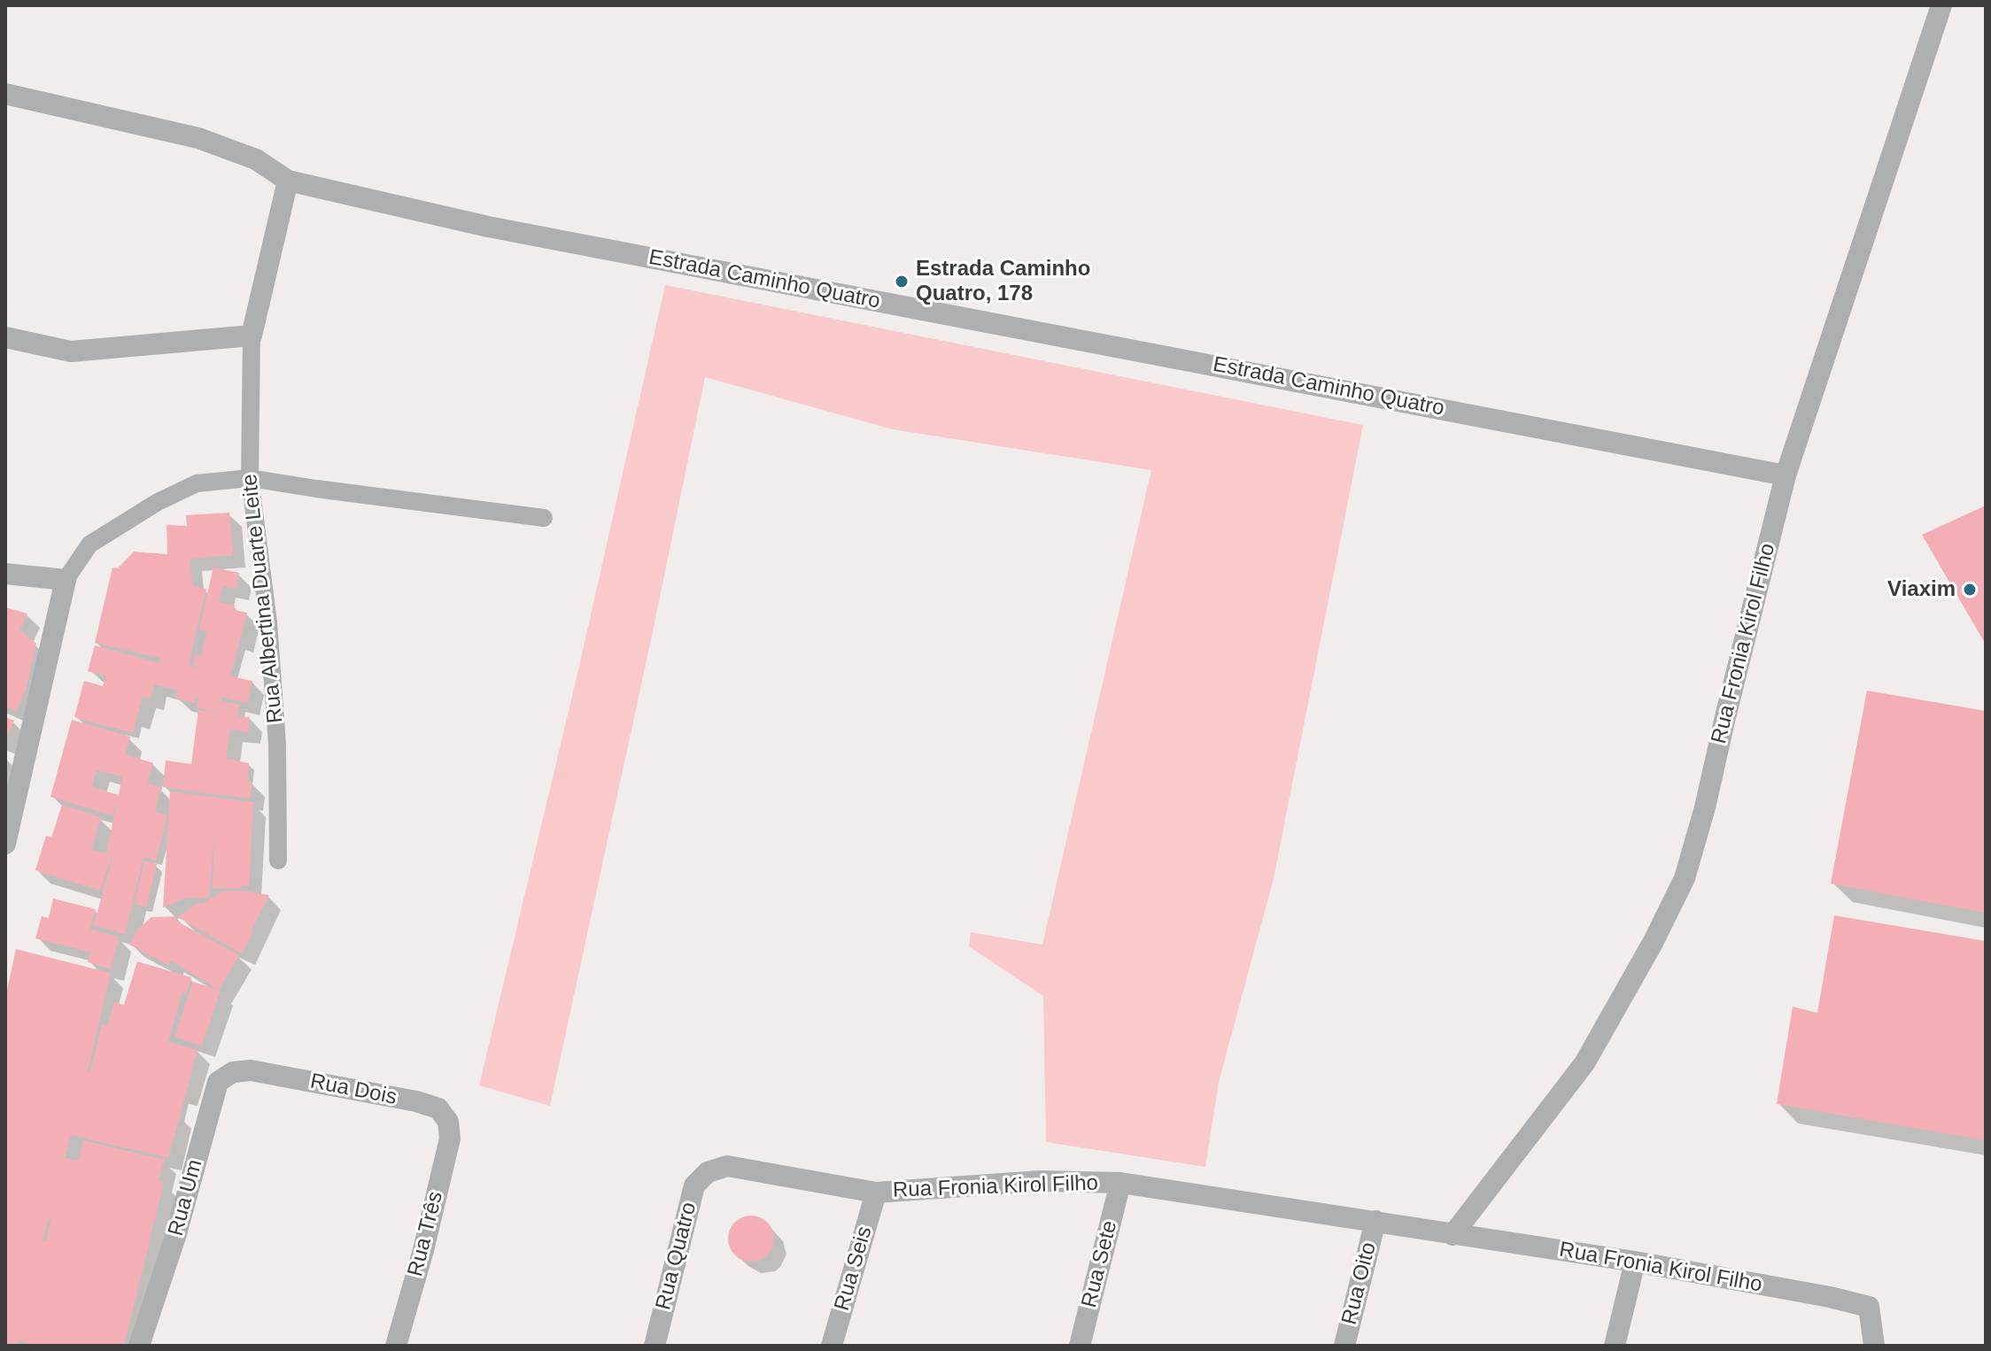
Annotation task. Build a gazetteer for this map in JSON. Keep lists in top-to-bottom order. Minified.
{"streets":{"street":["Estrada Caminho Quatro","Rua Fronia Kirol Filho","Rua Dois","Rua Um","Rua Três","Rua Quatro","Rua Sete","Rua Seis","Rua Oito"],"lane":["Rua Albertina Duarte Leite"]},"crossings":[["Estrada Caminho Quatro","Rua Fronia Kirol Filho"],["Rua Fronia Kirol Filho","Rua Quatro"],["Rua Fronia Kirol Filho","Rua Sete"],["Rua Fronia Kirol Filho","Rua Seis"],["Rua Fronia Kirol Filho","Rua Oito"],["Rua Dois","Rua Um"],["Rua Dois","Rua Três"]],"places":["Estrada Caminho Quatro, 178","Viaxim"]}
